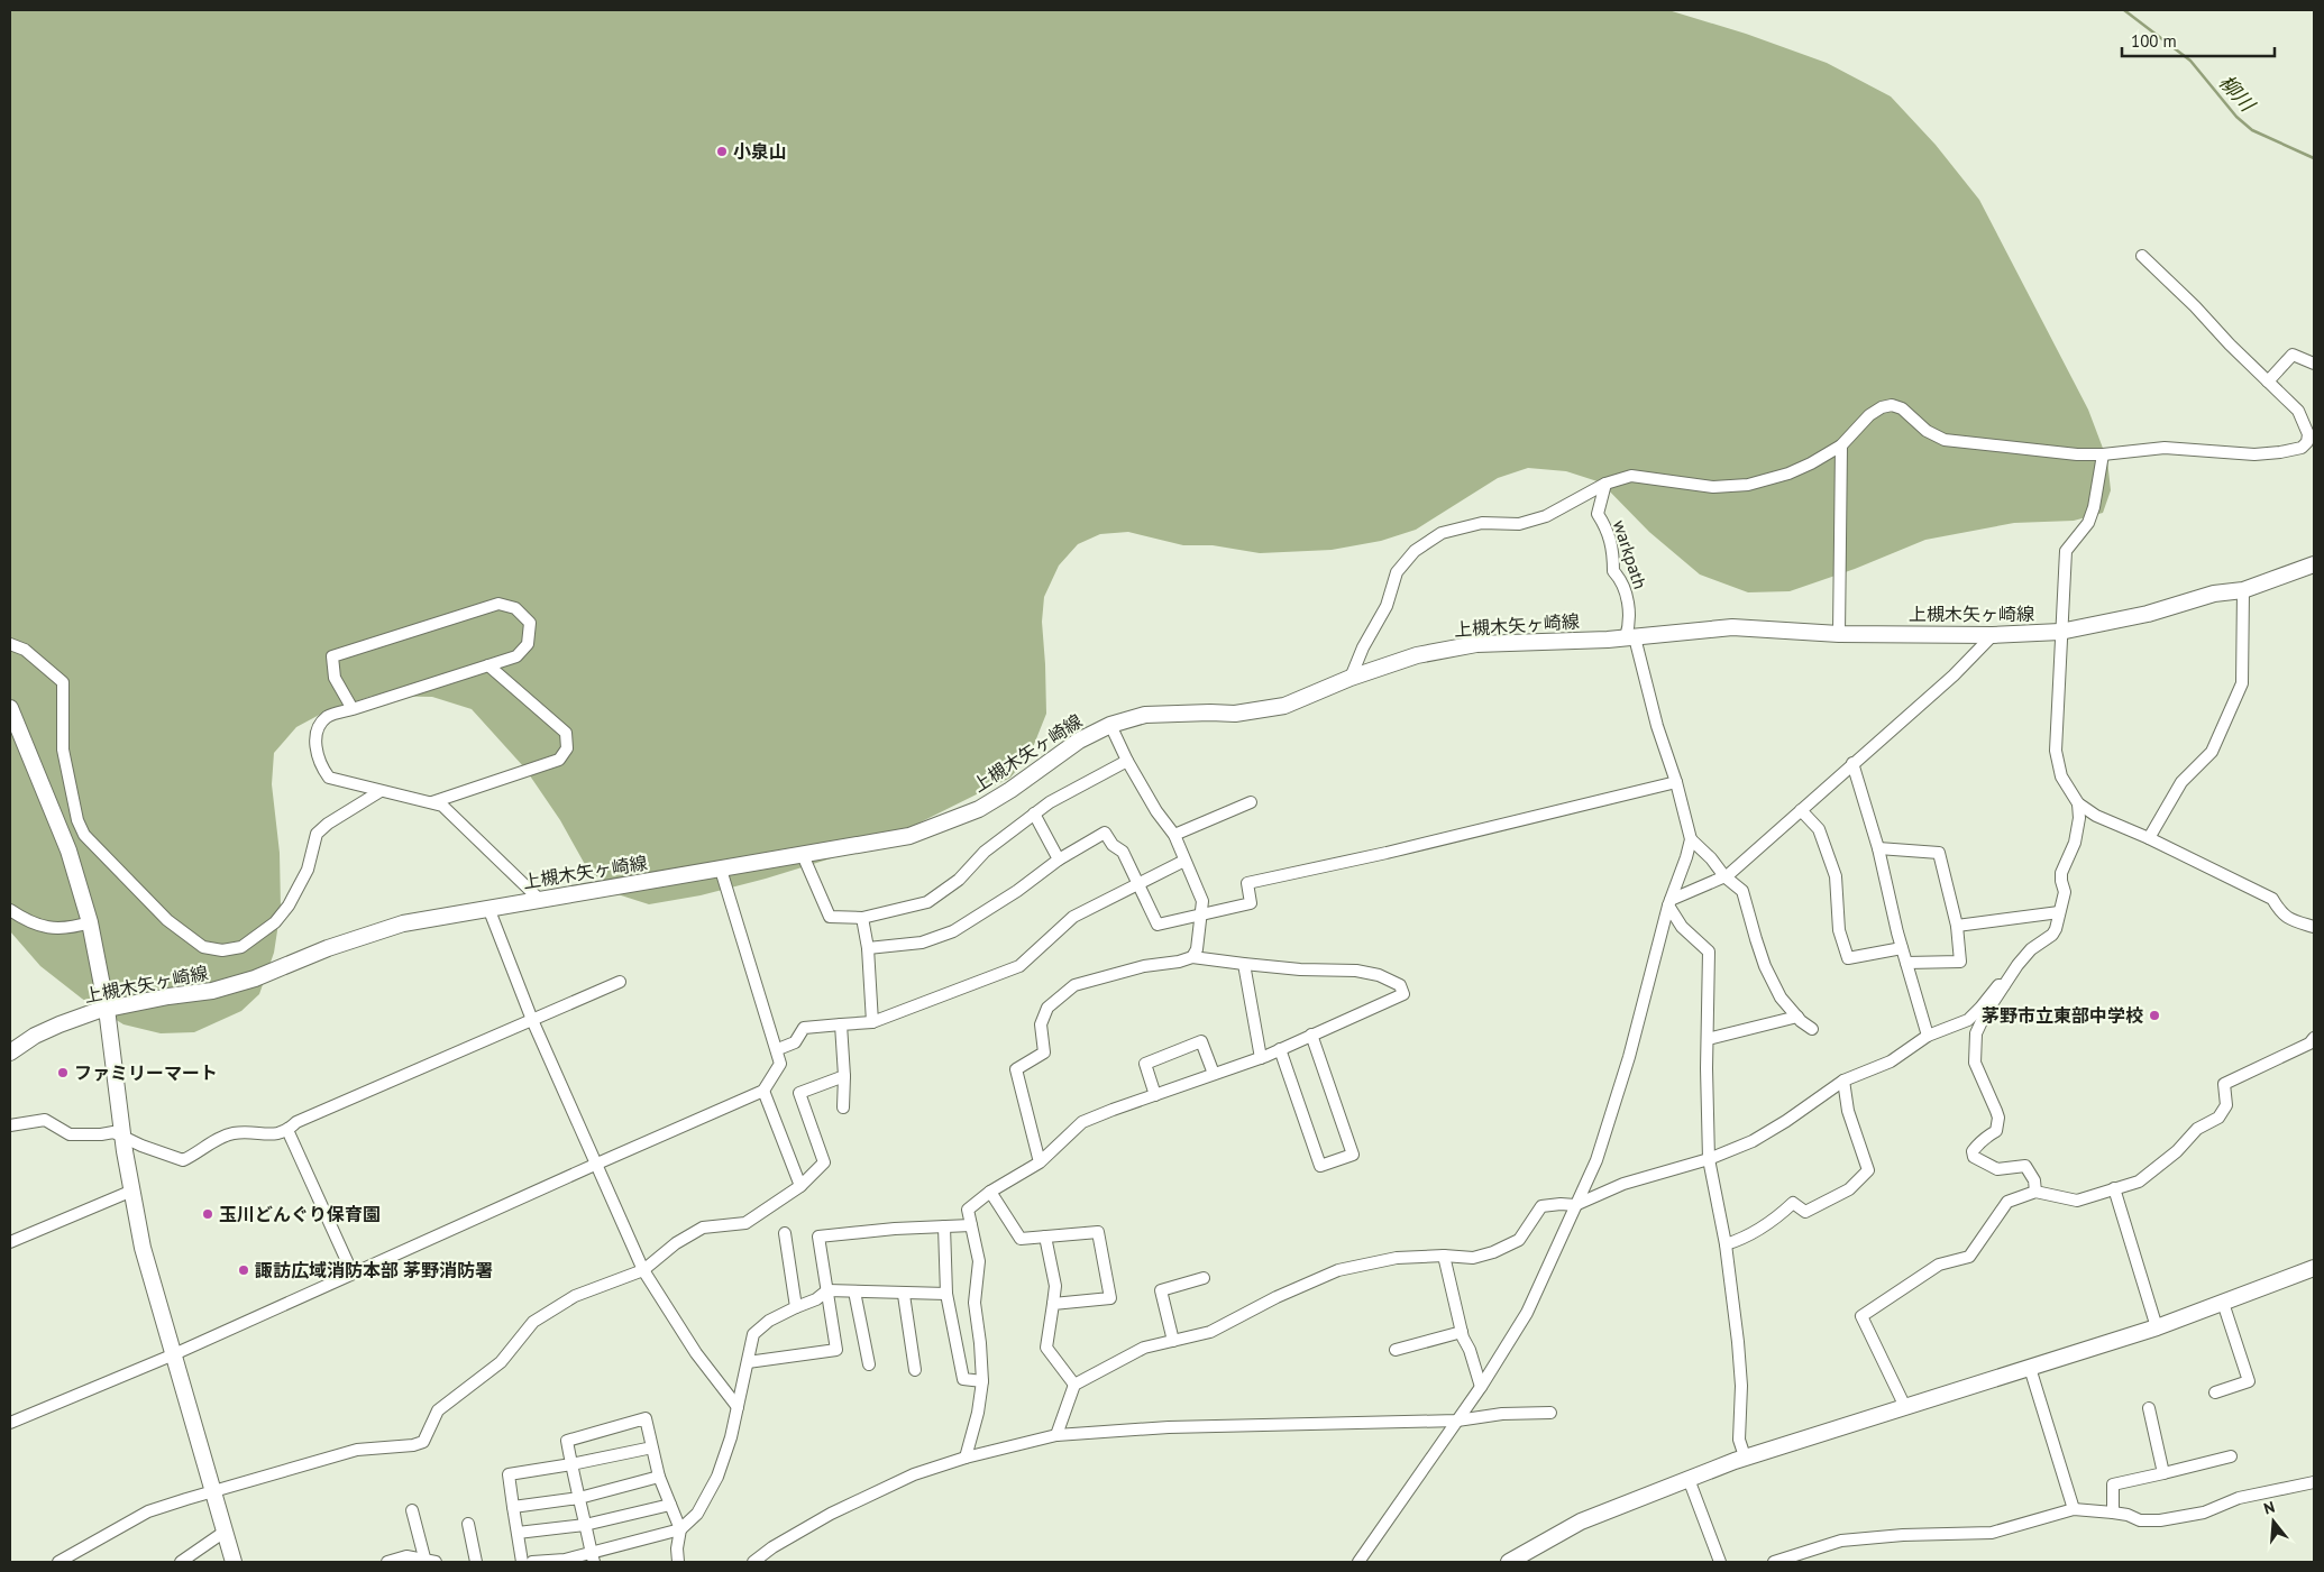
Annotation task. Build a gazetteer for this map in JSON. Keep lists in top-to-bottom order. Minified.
{"streets":{"main road":["上槻木矢ヶ崎線"],"street":["warkpath"]},"crossings":[["warkpath","上槻木矢ヶ崎線"]],"water":["柳川"],"places":["小泉山","茅野市立東部中学校","ファミリーマート","玉川どんぐり保育園","諏訪広域消防本部 茅野消防署"],"scale_bar":"100 m","north":"top"}
